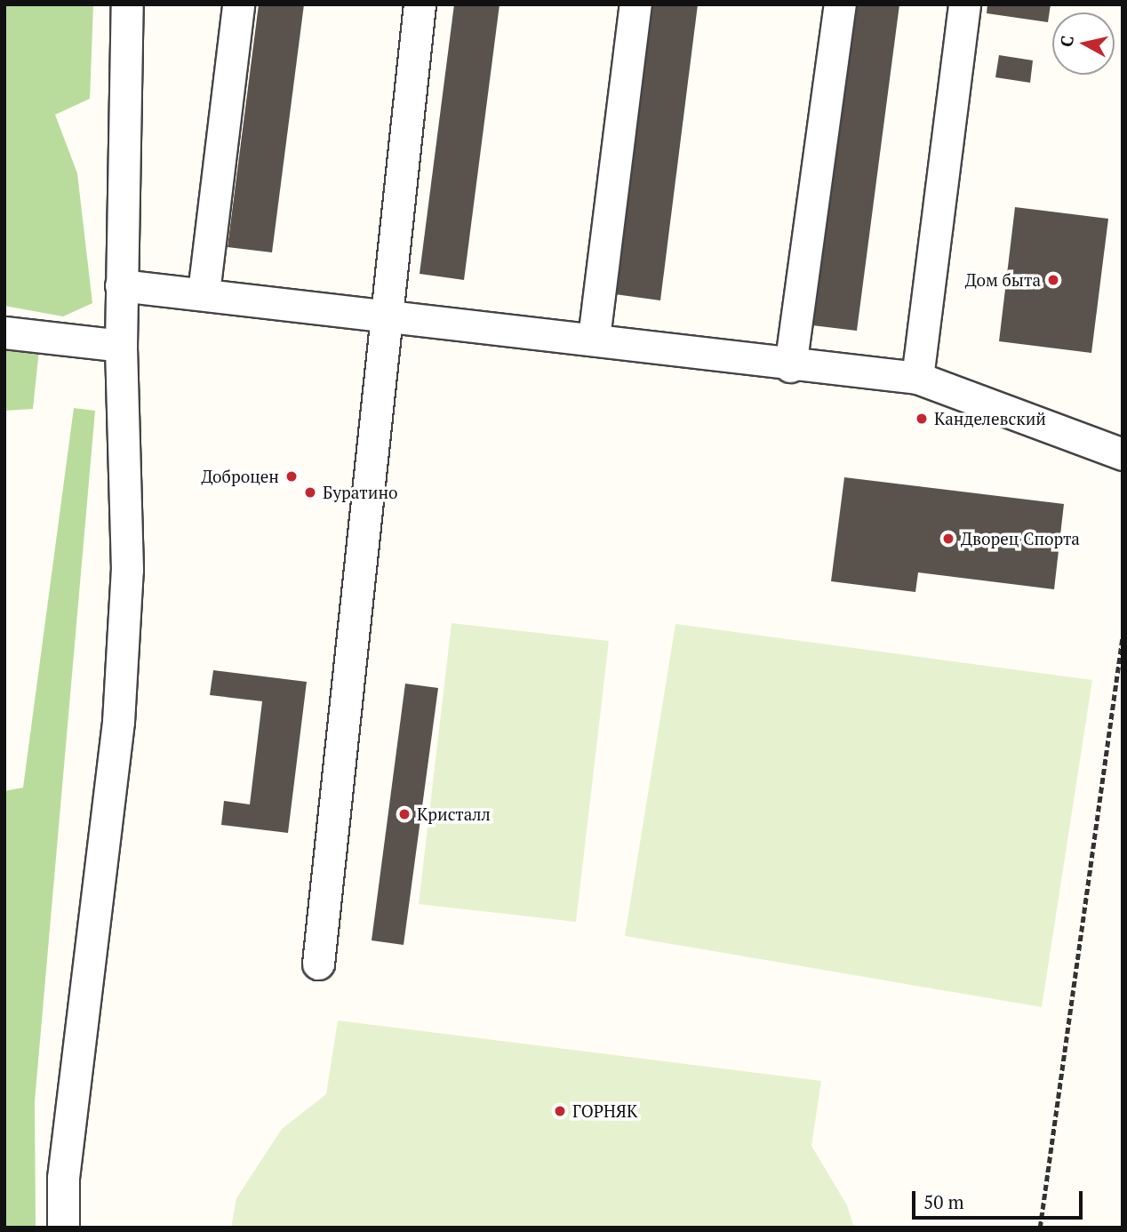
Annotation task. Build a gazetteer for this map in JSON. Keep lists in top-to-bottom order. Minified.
{"places":["Дом быта","Канделевский","Доброцен","Буратино","Дворец Спорта","Кристалл","ГОРНЯК"],"scale_bar":"50 m","north":"left"}
